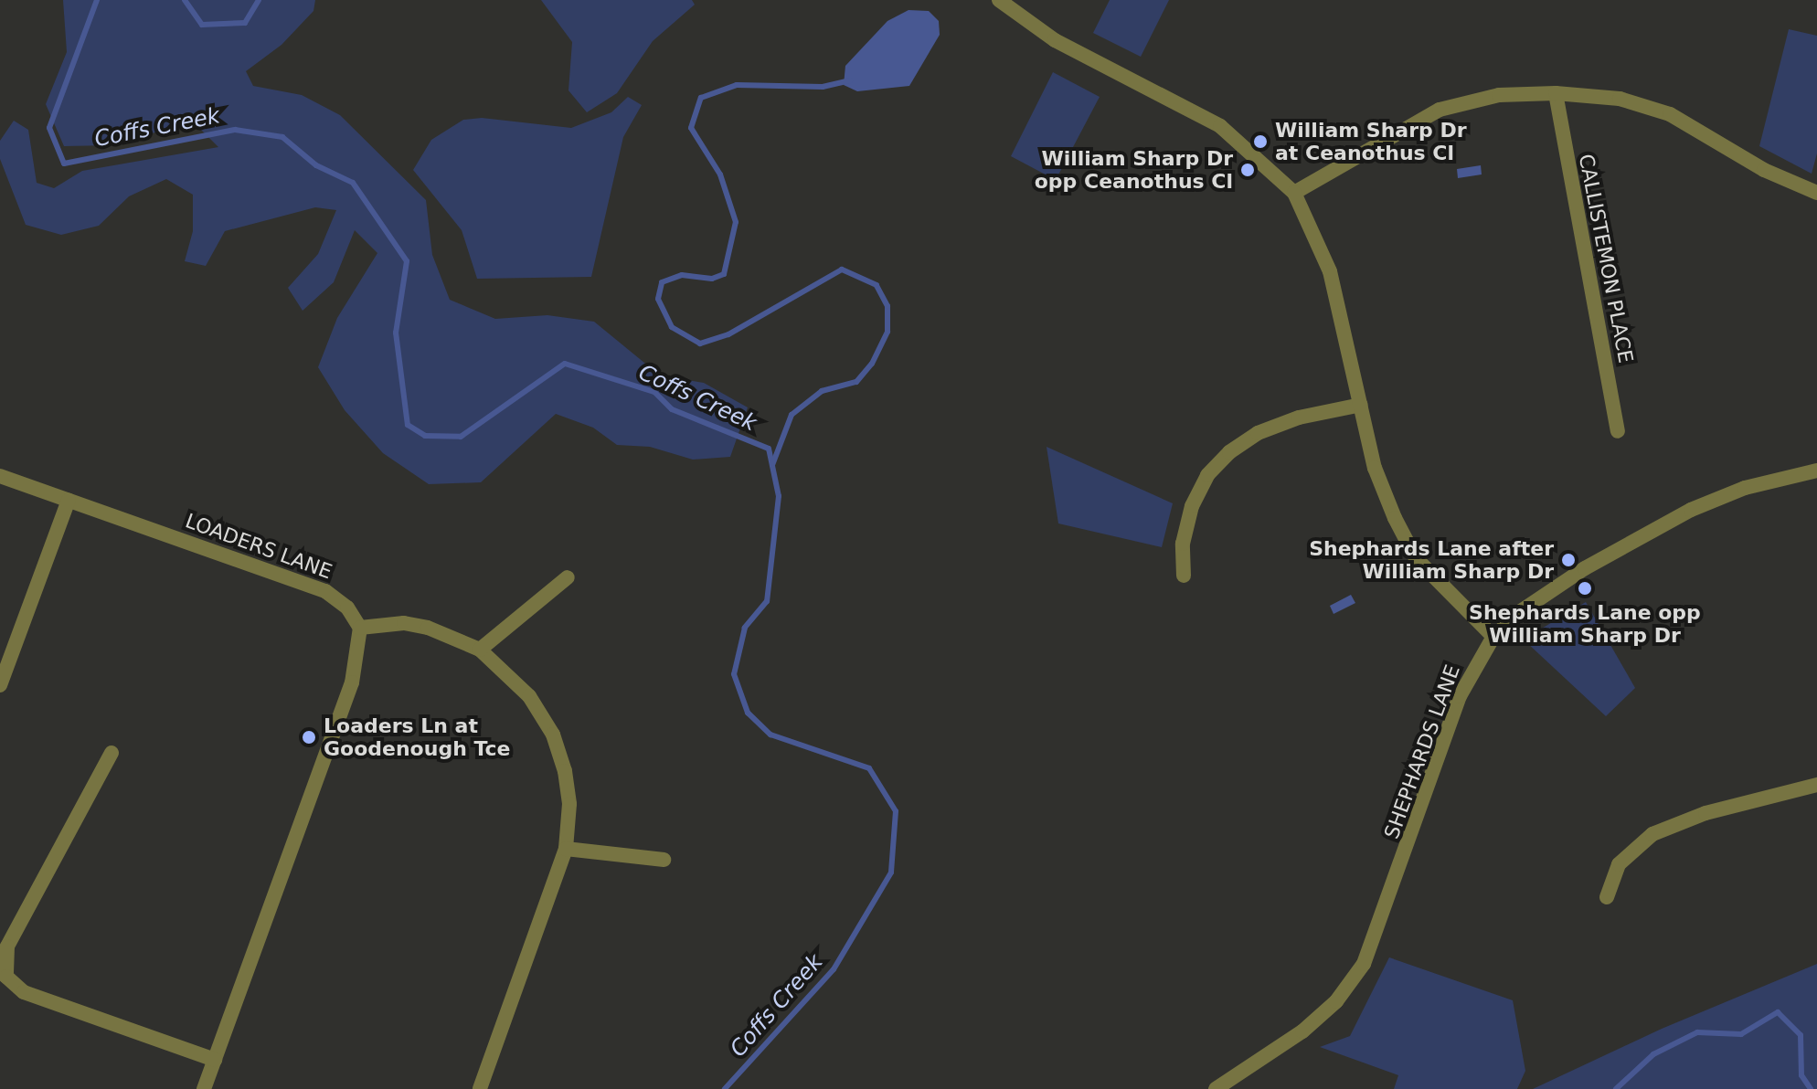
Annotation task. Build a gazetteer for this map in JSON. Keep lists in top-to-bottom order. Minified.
{"streets":{"street":["CALLISTEMON PLACE","LOADERS LANE","SHEPHARDS LANE"]},"water":["Coffs Creek"],"places":["William Sharp Dr at Ceanothus Cl","William Sharp Dr opp Ceanothus Cl","Shephards Lane after William Sharp Dr","Shephards Lane opp William Sharp Dr","Loaders Ln at Goodenough Tce"]}
